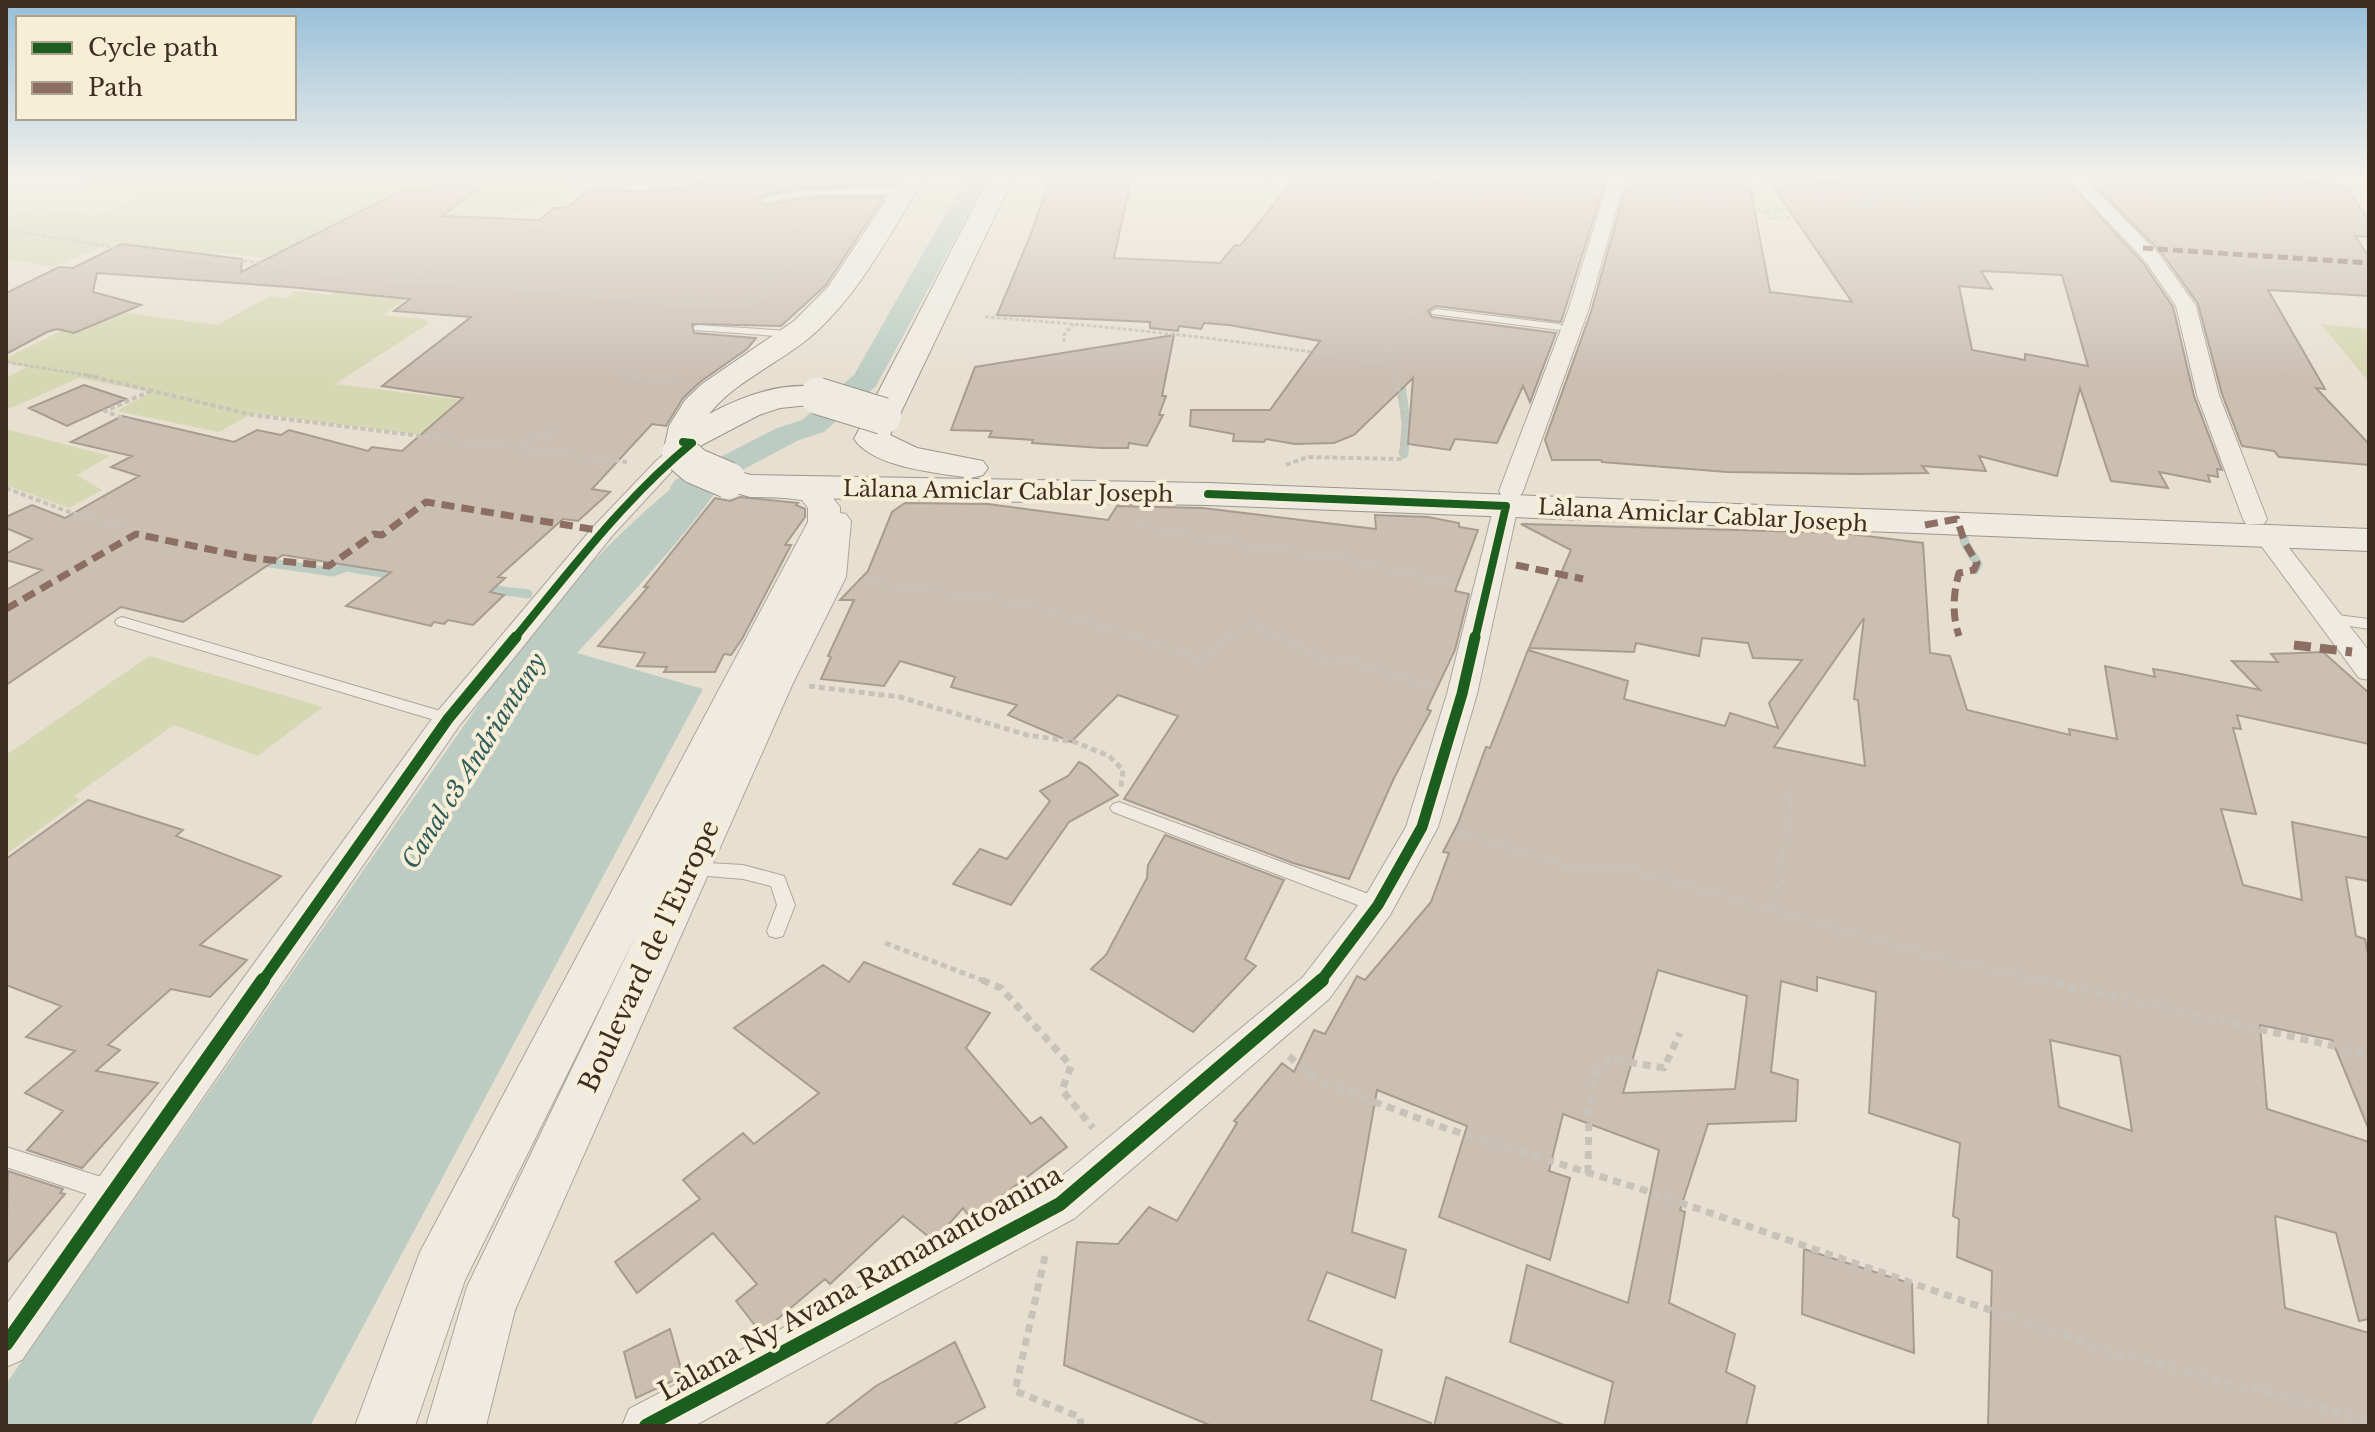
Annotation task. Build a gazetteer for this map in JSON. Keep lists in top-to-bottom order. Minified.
{"streets":{"main road":["Làlana Amiclar Cablar Joseph"],"street":["Boulevard de l'Europe","Làlana Ny Avana Ramanantoanina"]},"crossings":[["Làlana Amiclar Cablar Joseph","Boulevard de l'Europe"],["Làlana Amiclar Cablar Joseph","Làlana Ny Avana Ramanantoanina"]],"water":["Canal c3 Andriantany"],"legend":["Cycle path","Path"]}
